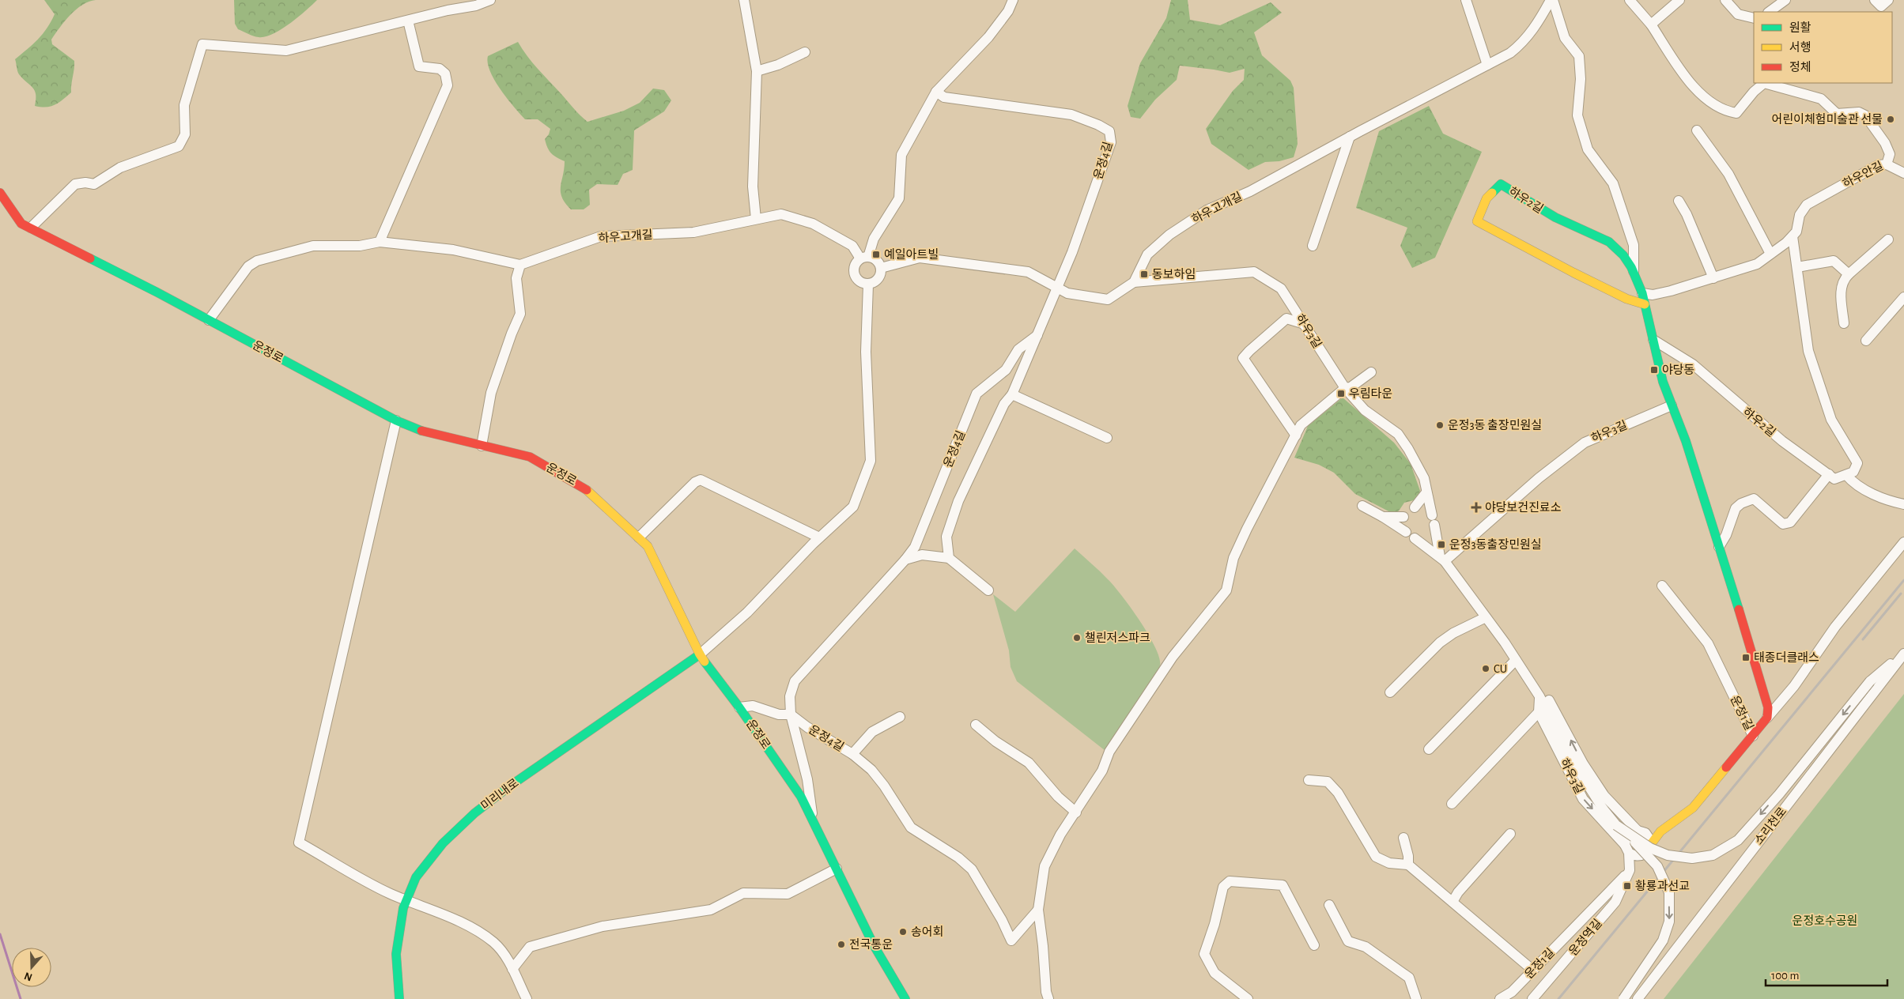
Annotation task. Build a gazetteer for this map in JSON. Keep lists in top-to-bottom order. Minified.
{"streets":{"street":["운정4길","하우안길","하우2길","하우고개길","하우3길","운정로","운정1길","미리내로","소리천로","운정역길"]},"crossings":[["운정4길","운정로"],["하우2길","하우3길"],["하우고개길","하우3길"],["하우3길","운정1길"],["운정로","미리내로"],["운정1길","운정역길"]],"parks":["운정호수공원"],"places":{"other":["어린이체험미술관 선물","운정3동 출장민원실","챌린저스파크","CU","송어회","전국통운"],"transit":["예일아트빌","동보하임","야당동","우림타운","운정3동출장민원실","태종더클래스","황룡과선교"],"health":["야당보건진료소"]},"legend":["원활","서행","정체"],"scale_bar":"100 m","north":"bottom"}
